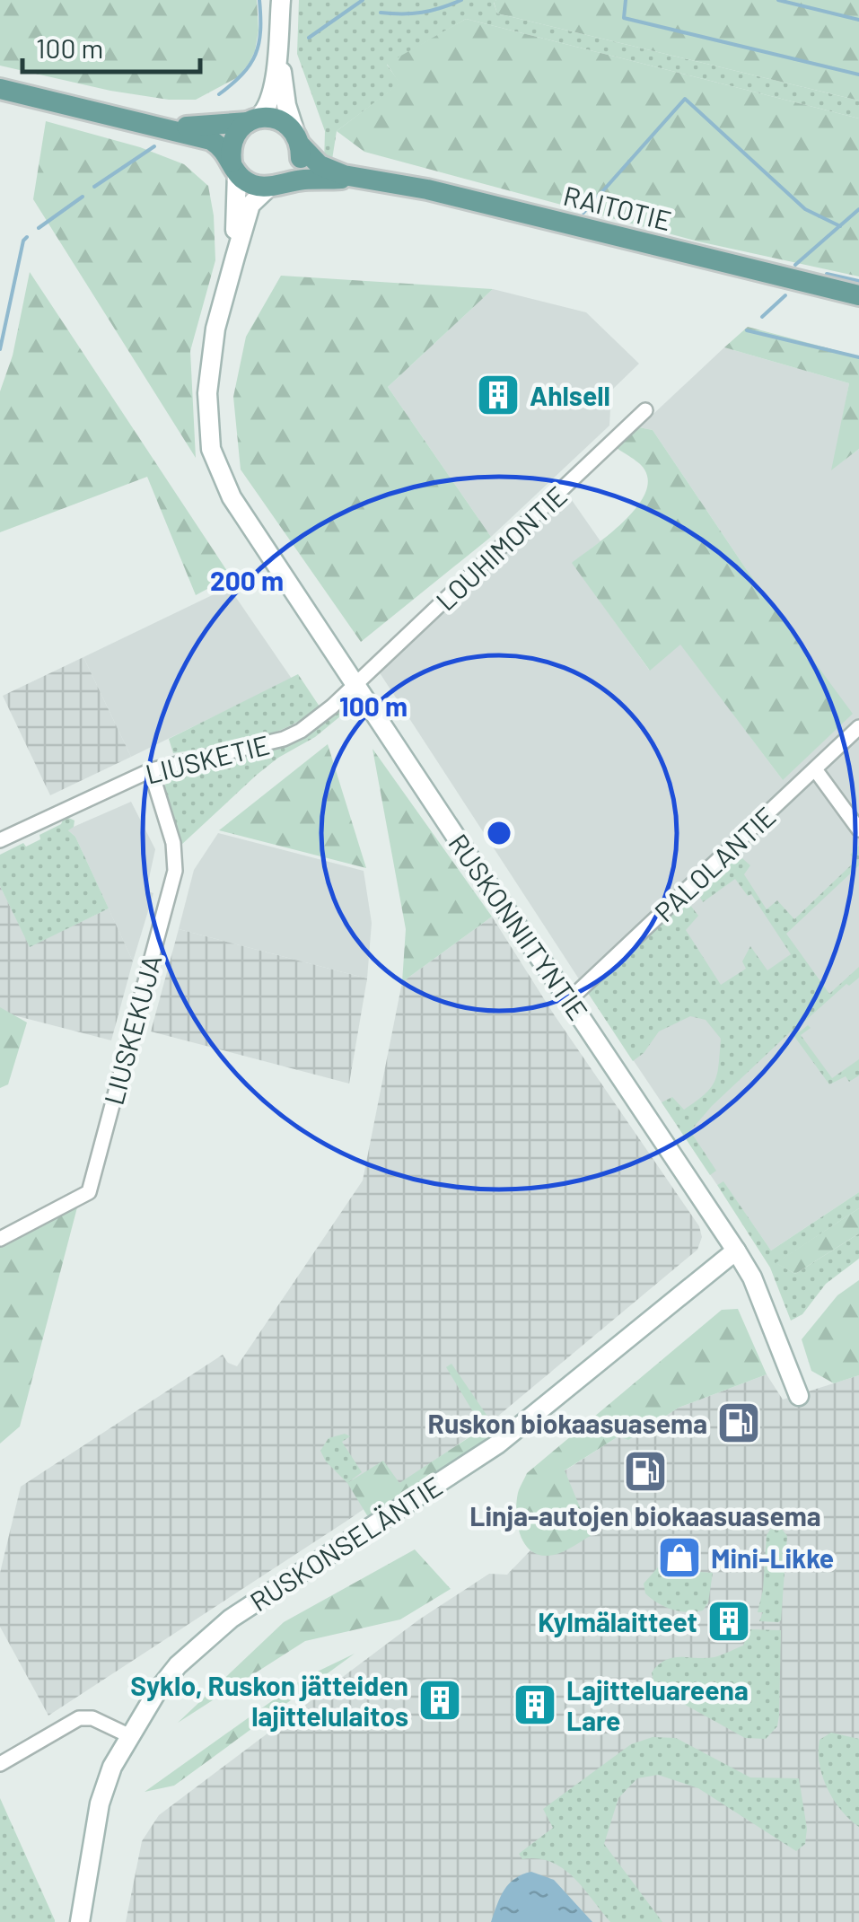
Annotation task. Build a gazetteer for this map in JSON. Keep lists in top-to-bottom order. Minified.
{"streets":{"main road":["RAITOTIE"],"street":["LOUHIMONTIE","LIUSKETIE","PALOLANTIE","RUSKONNIITYNTIE","LIUSKEKUJA","RUSKONSELÄNTIE"]},"crossings":[["RAITOTIE","RUSKONNIITYNTIE"],["LOUHIMONTIE","LIUSKETIE"],["LOUHIMONTIE","RUSKONNIITYNTIE"],["LIUSKETIE","RUSKONNIITYNTIE"],["LIUSKETIE","LIUSKEKUJA"],["PALOLANTIE","RUSKONNIITYNTIE"],["RUSKONNIITYNTIE","RUSKONSELÄNTIE"]],"places":{"building":["Ahlsell","Kylmälaitteet","Syklo, Ruskon jätteiden lajittelulaitos","Lajitteluareena Lare"],"fuel station":["Ruskon biokaasuasema","Linja-autojen biokaasuasema"],"shop":["Mini-Likke"]},"scale_bar":"100 m","rings":["200 m","100 m"]}
